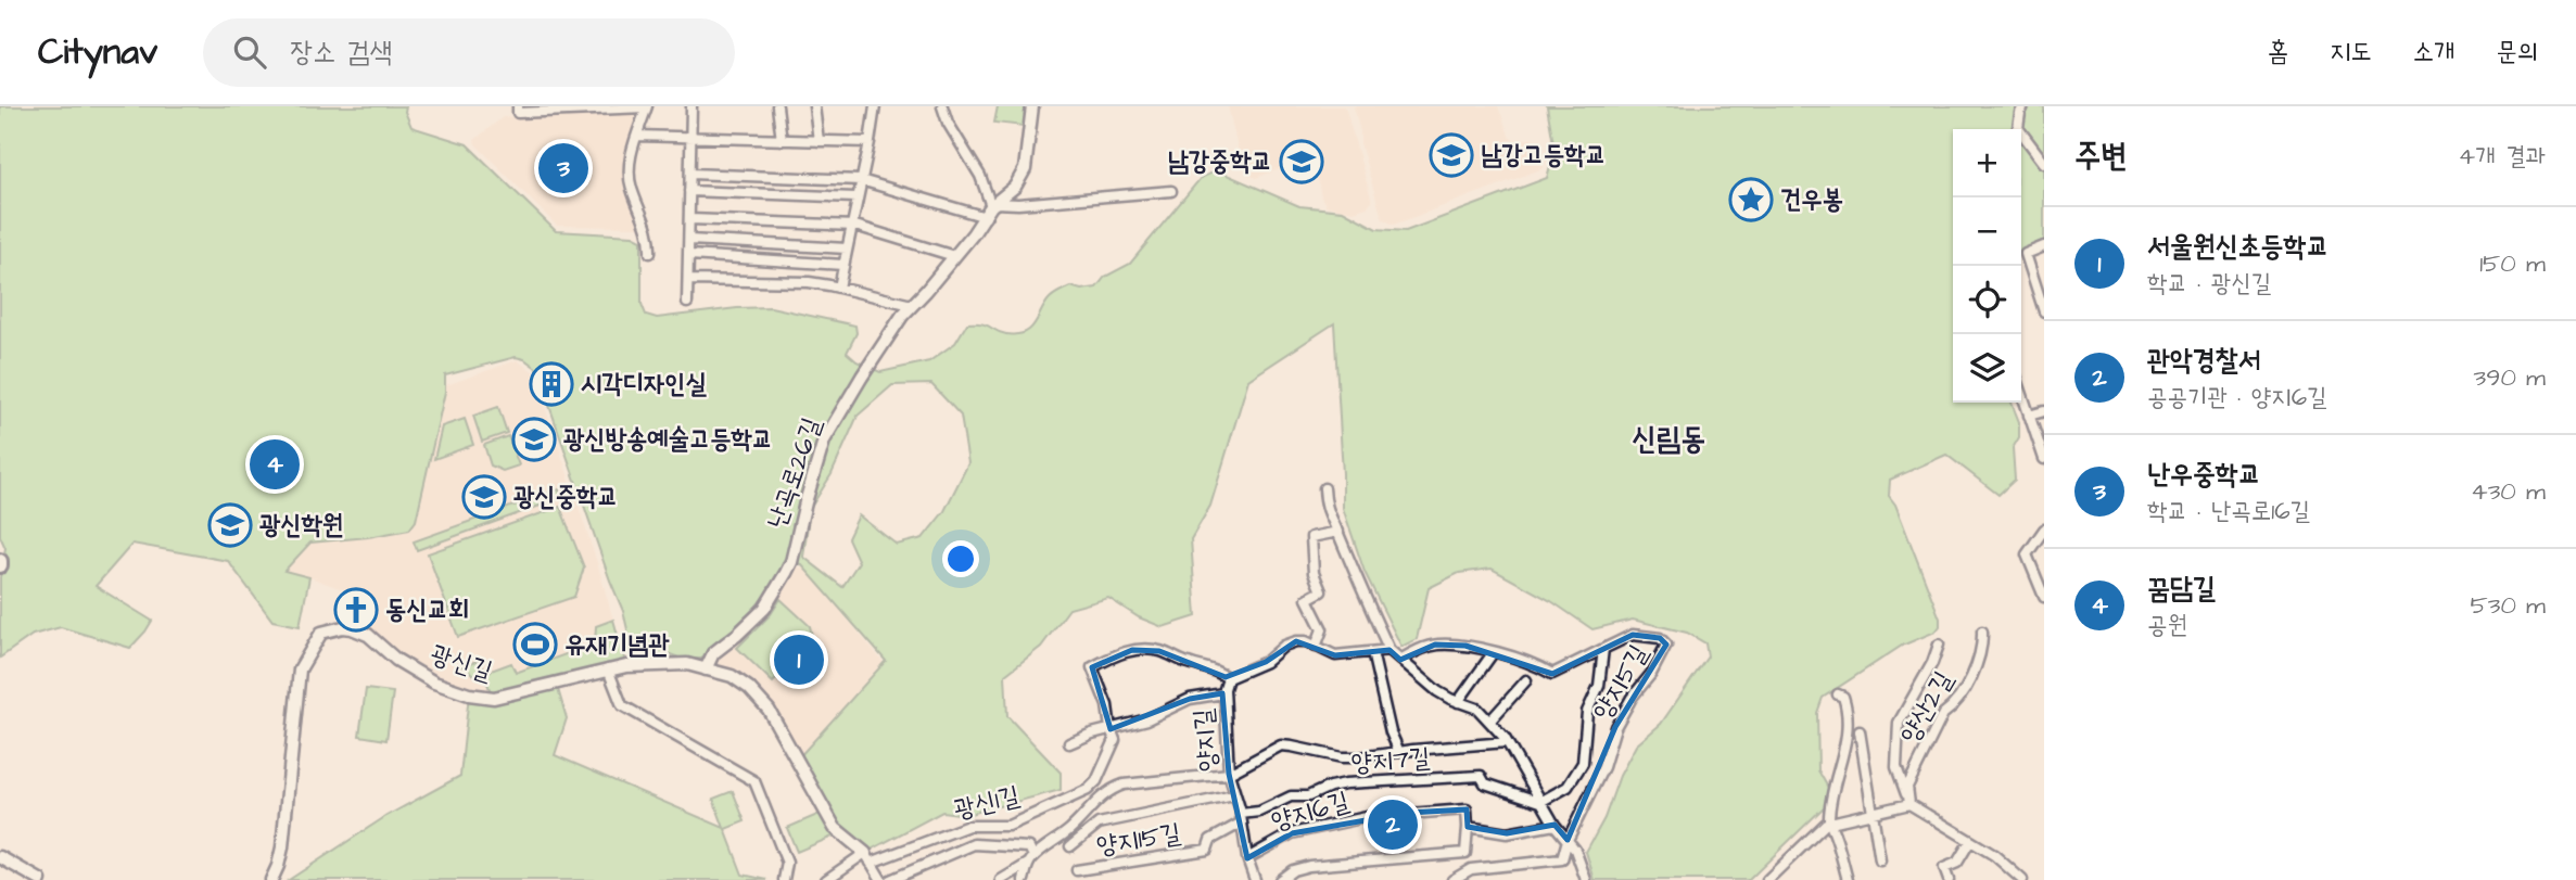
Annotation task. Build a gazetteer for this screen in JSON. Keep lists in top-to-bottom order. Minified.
{"streets":{"street":["난곡로26길","광신길","양지5길","양산2길","양지길","양지7길","광신1길","양지6길","양지15길"]},"crossings":[["난곡로26길","광신길"],["광신길","광신1길"],["양지5길","양지7길"],["양지길","양지7길"],["양지길","양지6길"],["양지길","양지15길"],["양지7길","양지15길"]],"districts":["신림동"],"places":{"school or university":["남강고등학교","남강중학교","광신방송예술고등학교","광신중학교","광신학원"],"place":["건우봉"],"building":["시각디자인실"],"church":["동신교회"],"sports":["유재기념관"]},"page":{"header":"Citynav","search":"장소 검색","nav":["홈","지도","소개","문의"],"heading":["주변","4개 결과"],"map_buttons":["+","−"],"pins":["3","4","1","2"],"list":[{"mark":"1","name":"서울원신초등학교","note":"학교 · 광신길","value":"150 m"},{"mark":"2","name":"관악경찰서","note":"공공기관 · 양지6길","value":"390 m"},{"mark":"3","name":"난우중학교","note":"학교 · 난곡로16길","value":"430 m"},{"mark":"4","name":"꿈담길","note":"공원","value":"530 m"}]}}
